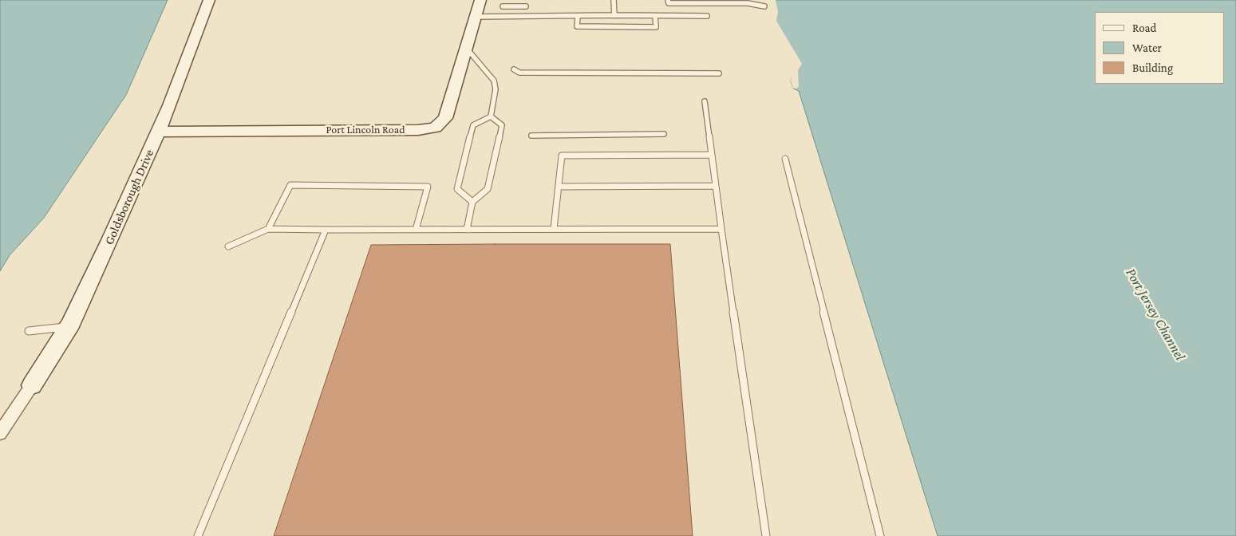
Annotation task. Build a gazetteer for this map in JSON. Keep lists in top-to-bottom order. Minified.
{"streets":{"street":["Port Lincoln Road","Goldsborough Drive"]},"crossings":[["Port Lincoln Road","Goldsborough Drive"]],"water":["Port Jersey Channel"],"legend":["Road","Water","Building"]}
